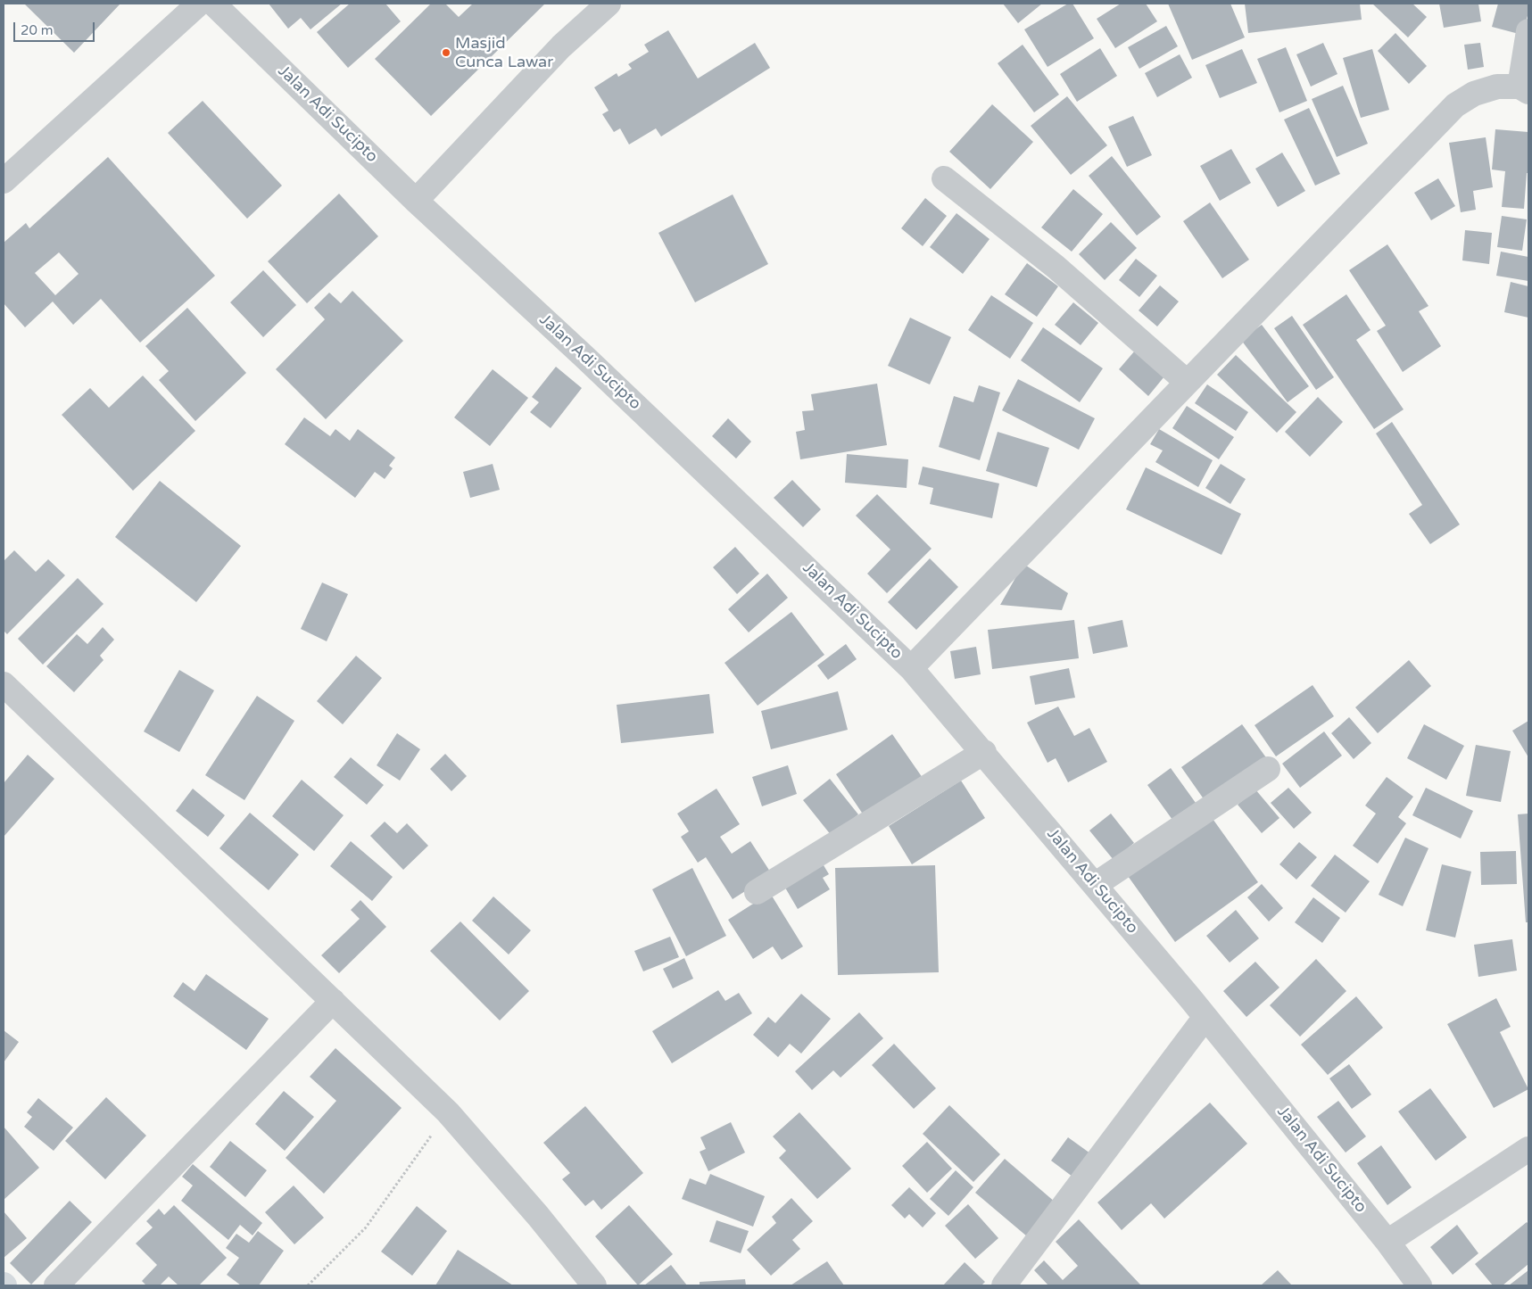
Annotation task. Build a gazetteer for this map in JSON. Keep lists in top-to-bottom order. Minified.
{"streets":{"street":["Jalan Adi Sucipto"]},"places":["Masjid Cunca Lawar"],"scale_bar":"20 m"}
